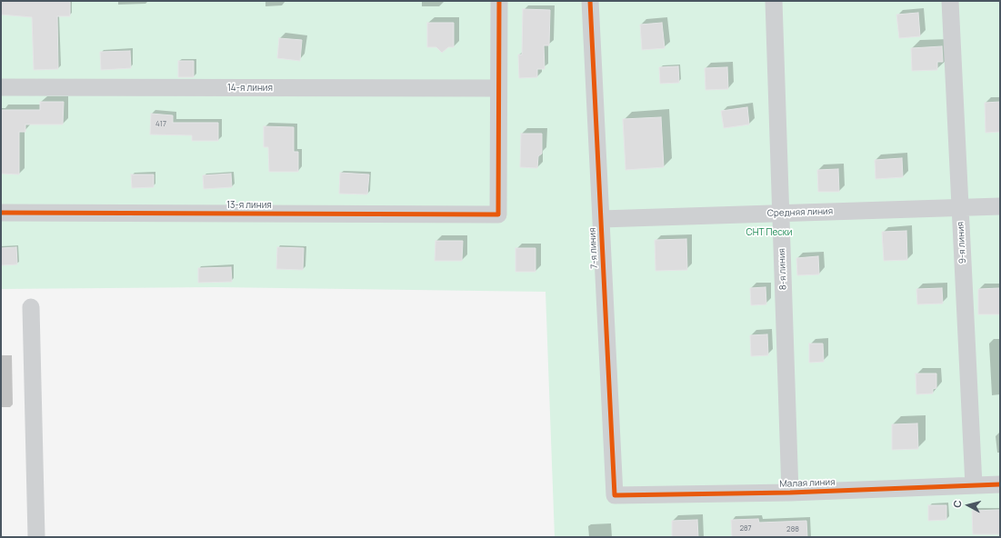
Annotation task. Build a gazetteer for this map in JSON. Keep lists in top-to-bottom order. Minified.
{"streets":{"street":["14-я линия","13-я линия","Средняя линия","9-я линия","7-я линия","8-я линия","Малая линия"]},"crossings":[["14-я линия","13-я линия"],["Средняя линия","9-я линия"],["Средняя линия","7-я линия"],["Средняя линия","8-я линия"],["9-я линия","Малая линия"],["7-я линия","Малая линия"],["8-я линия","Малая линия"]],"parks":["СНТ Пески"],"house_numbers":["417","287","288"],"north":"left"}
